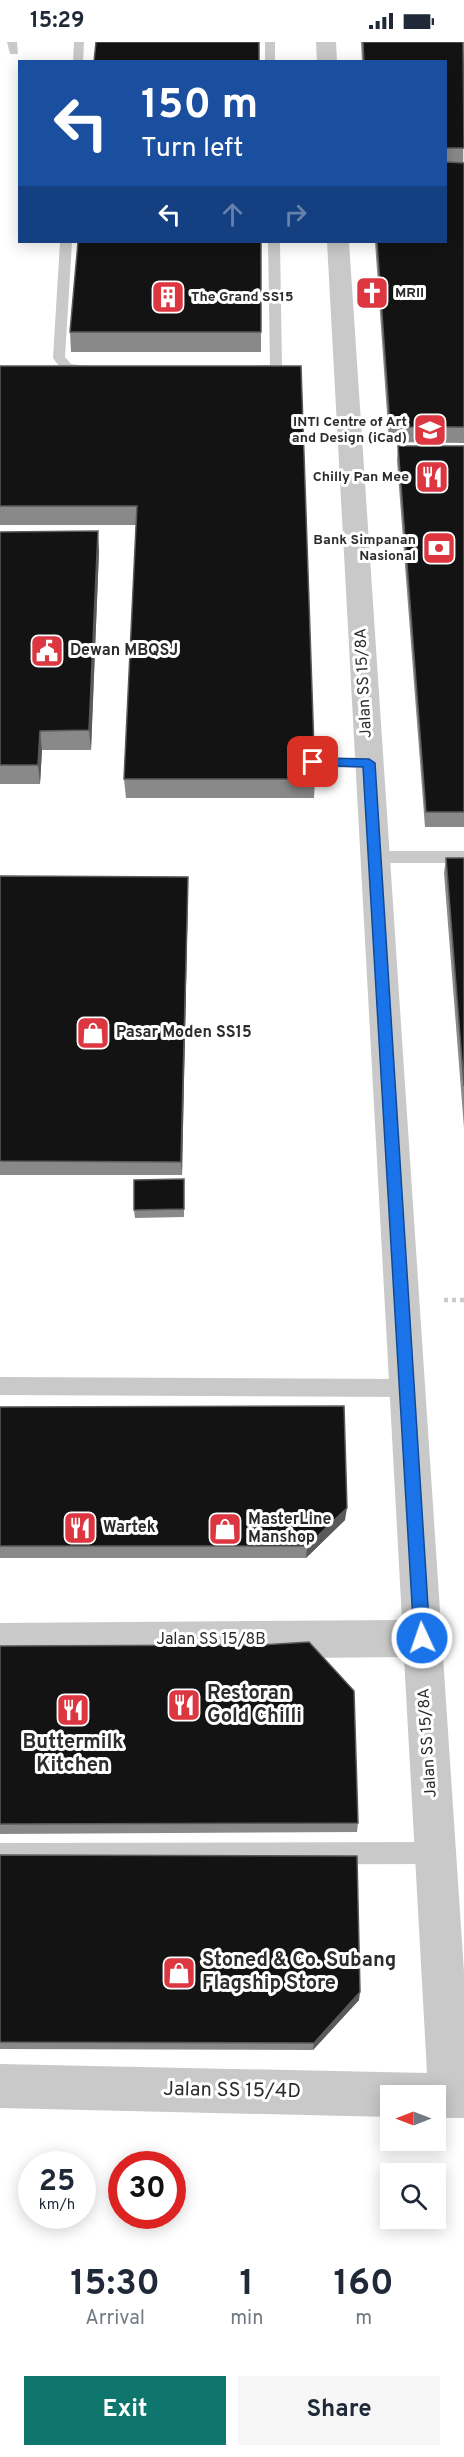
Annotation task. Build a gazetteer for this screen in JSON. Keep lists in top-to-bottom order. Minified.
{"streets":{"street":["Jalan SS 15/8A","Jalan SS 15/8B","Jalan SS 15/4D"]},"crossings":[["Jalan SS 15/8A","Jalan SS 15/8B"],["Jalan SS 15/8A","Jalan SS 15/4D"]],"places":{"church":["MRII"],"building":["The Grand SS15"],"school or university":["INTI Centre of Art and Design (iCad)"],"restaurant":["Chilly Pan Mee","Wartek","Restoran Gold Chilli","Buttermilk Kitchen"],"bank":["Bank Simpanan Nasional"],"public building":["Dewan MBQSJ"],"shop":["Pasar Moden SS15","MasterLine Manshop","Stoned & Co. Subang Flagship Store"]},"north":"left","page":{"status":"15:29","turn":["150 m","Turn left"],"speed":"25 km/h","limit":"30","eta":["15:30","Arrival","1","min","160","m"],"buttons":["Exit","Share"]}}
